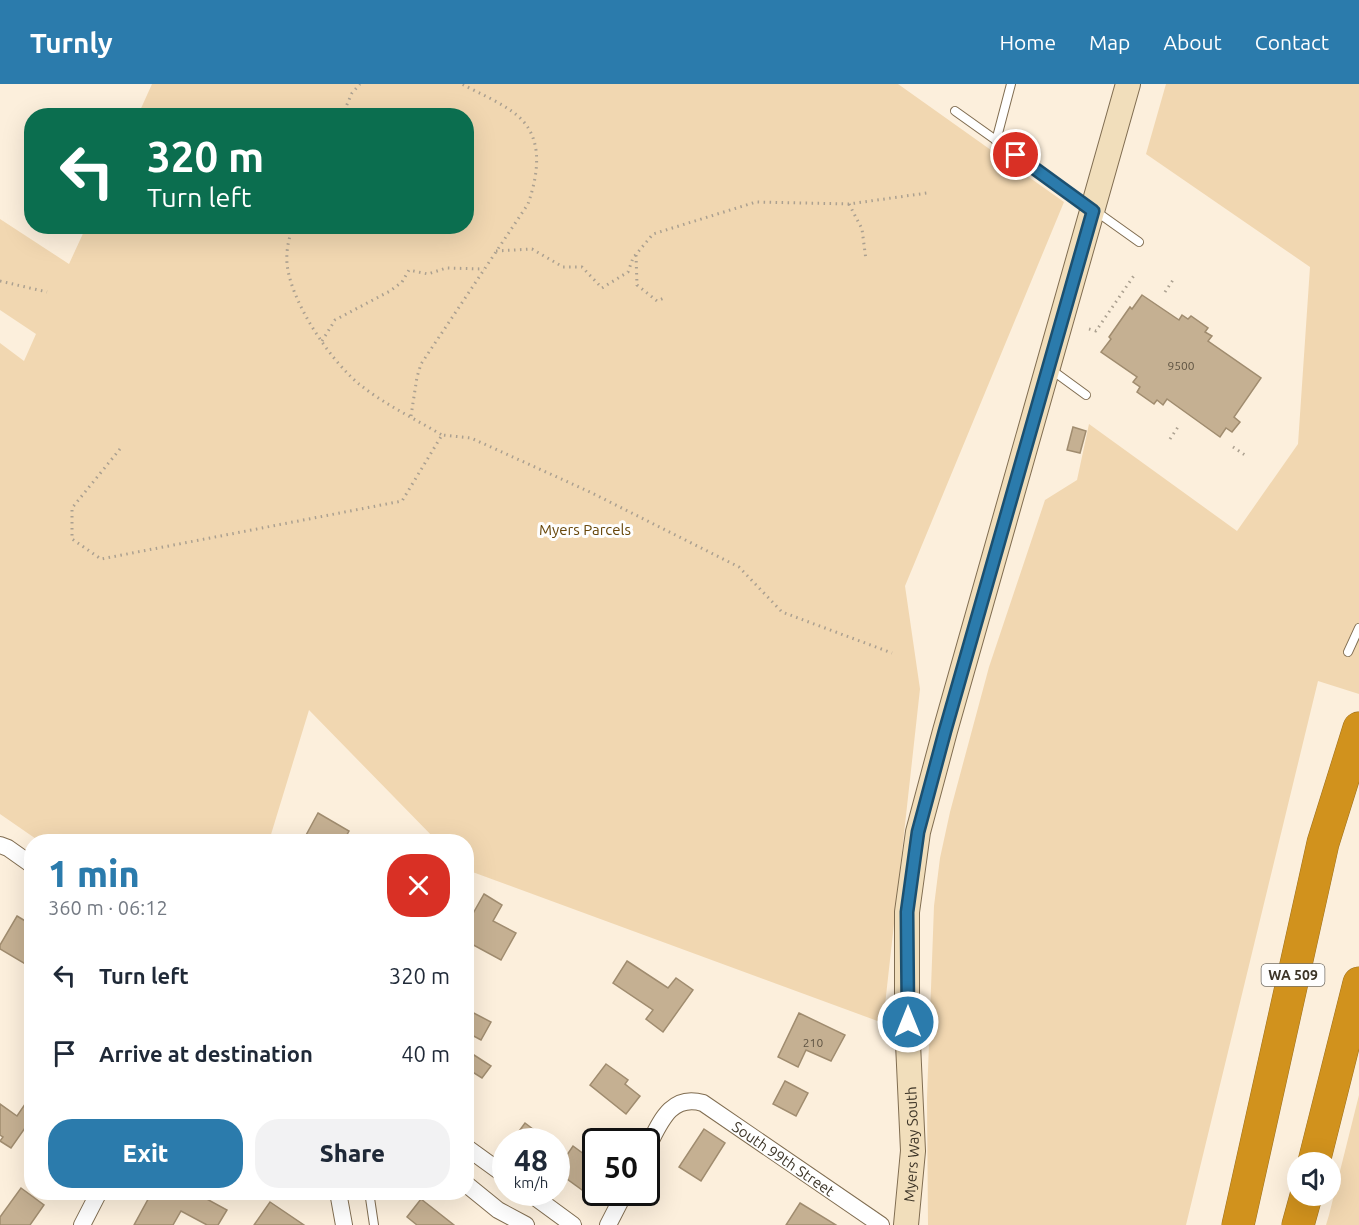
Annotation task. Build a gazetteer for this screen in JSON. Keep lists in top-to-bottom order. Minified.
{"streets":{"highway":["WA 509"],"main road":["Myers Way South"],"street":["South 99th Street"]},"parks":["Myers Parcels"],"house_numbers":["9500","210"],"page":{"header":"Turnly","nav":["Home","Map","About","Contact"],"turn":["320 m","Turn left"],"heading":["1 min","360 m · 06:12"],"list":[{"name":"Turn left","value":"320 m"},{"name":"Arrive at destination","value":"40 m"}],"buttons":["Exit","Share"],"speed":"48 km/h","limit":"50"}}
